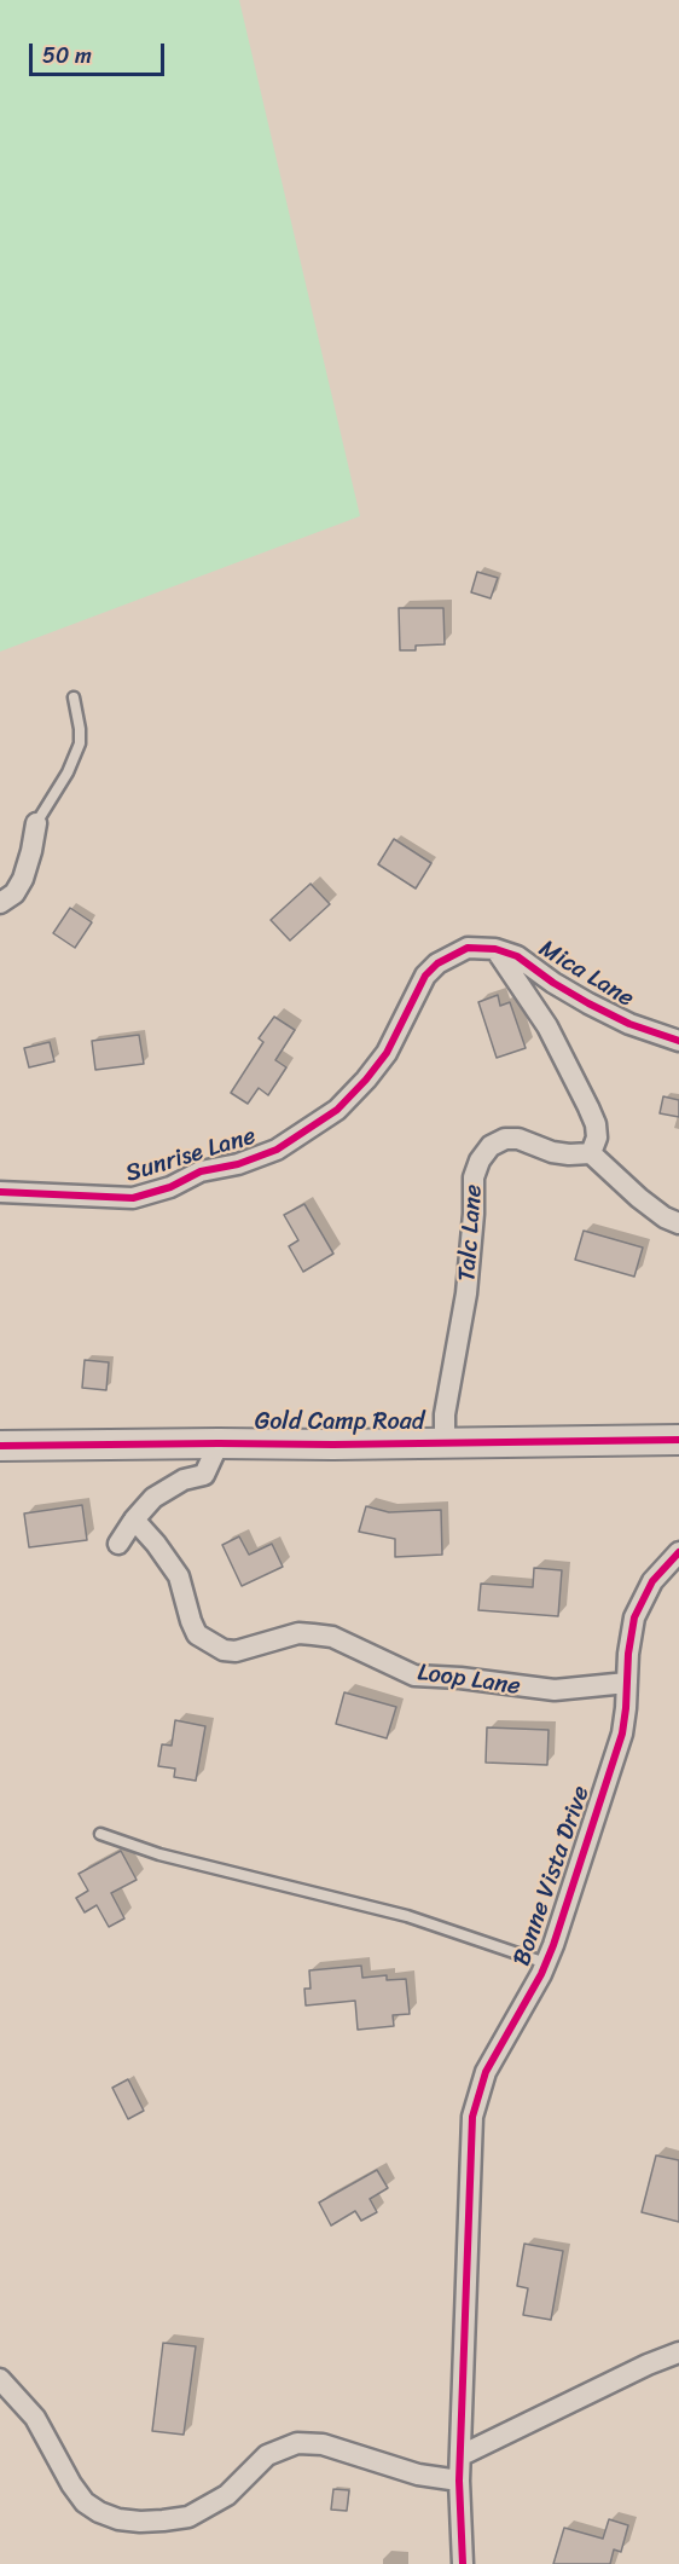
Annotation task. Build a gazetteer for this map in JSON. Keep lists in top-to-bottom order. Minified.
{"streets":{"street":["Mica Lane","Sunrise Lane","Talc Lane","Gold Camp Road","Loop Lane","Bonne Vista Drive"]},"crossings":[["Mica Lane","Sunrise Lane"],["Talc Lane","Gold Camp Road"],["Loop Lane","Bonne Vista Drive"]],"scale_bar":"50 m"}
